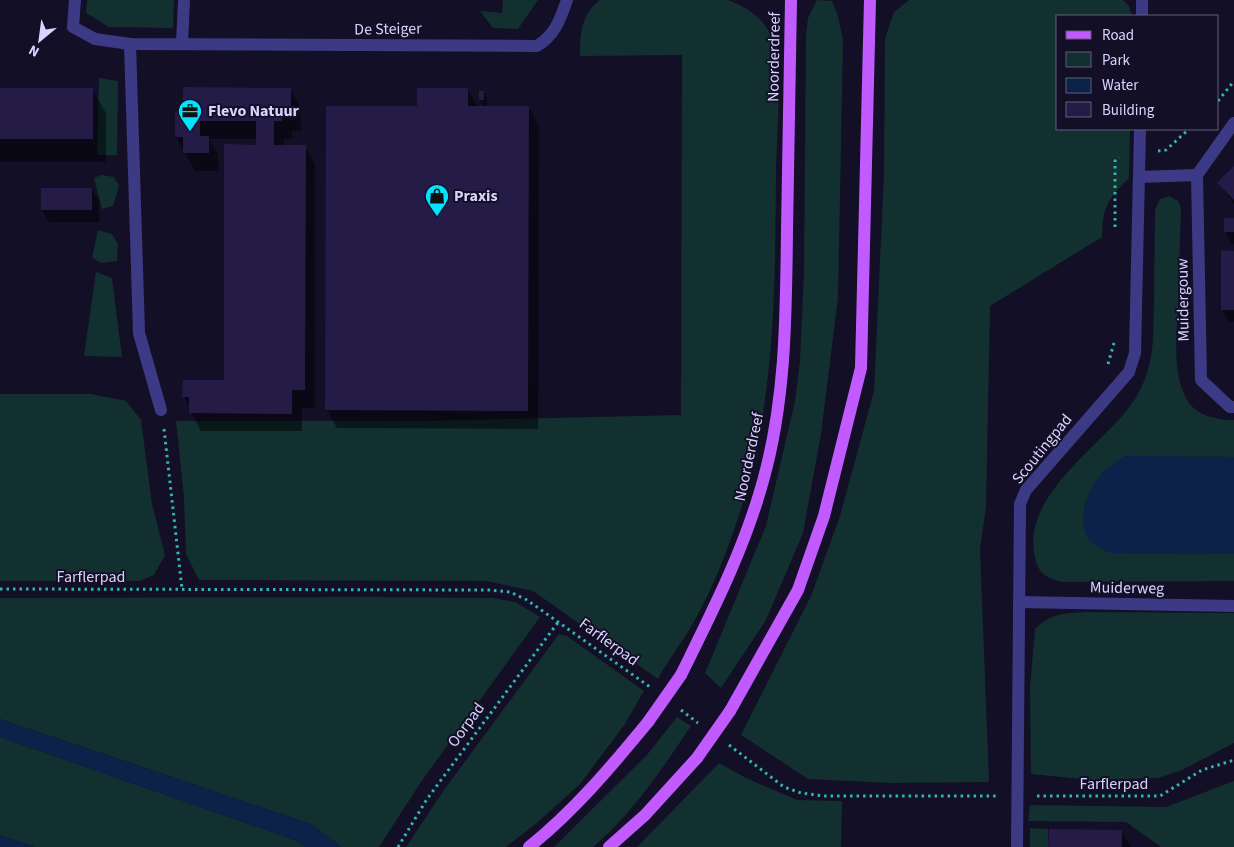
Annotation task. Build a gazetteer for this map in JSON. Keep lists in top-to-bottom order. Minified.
{"streets":{"main road":["Noorderdreef"],"street":["De Steiger","Muidergouw","Scoutingpad","Muiderweg"],"path":["Farflerpad","Oorpad"]},"crossings":[["Scoutingpad","Muiderweg"],["Farflerpad","Oorpad"]],"places":{"office":["Flevo Natuur"],"shop":["Praxis"]},"legend":["Road","Park","Water","Building"],"north":"bottom left"}
